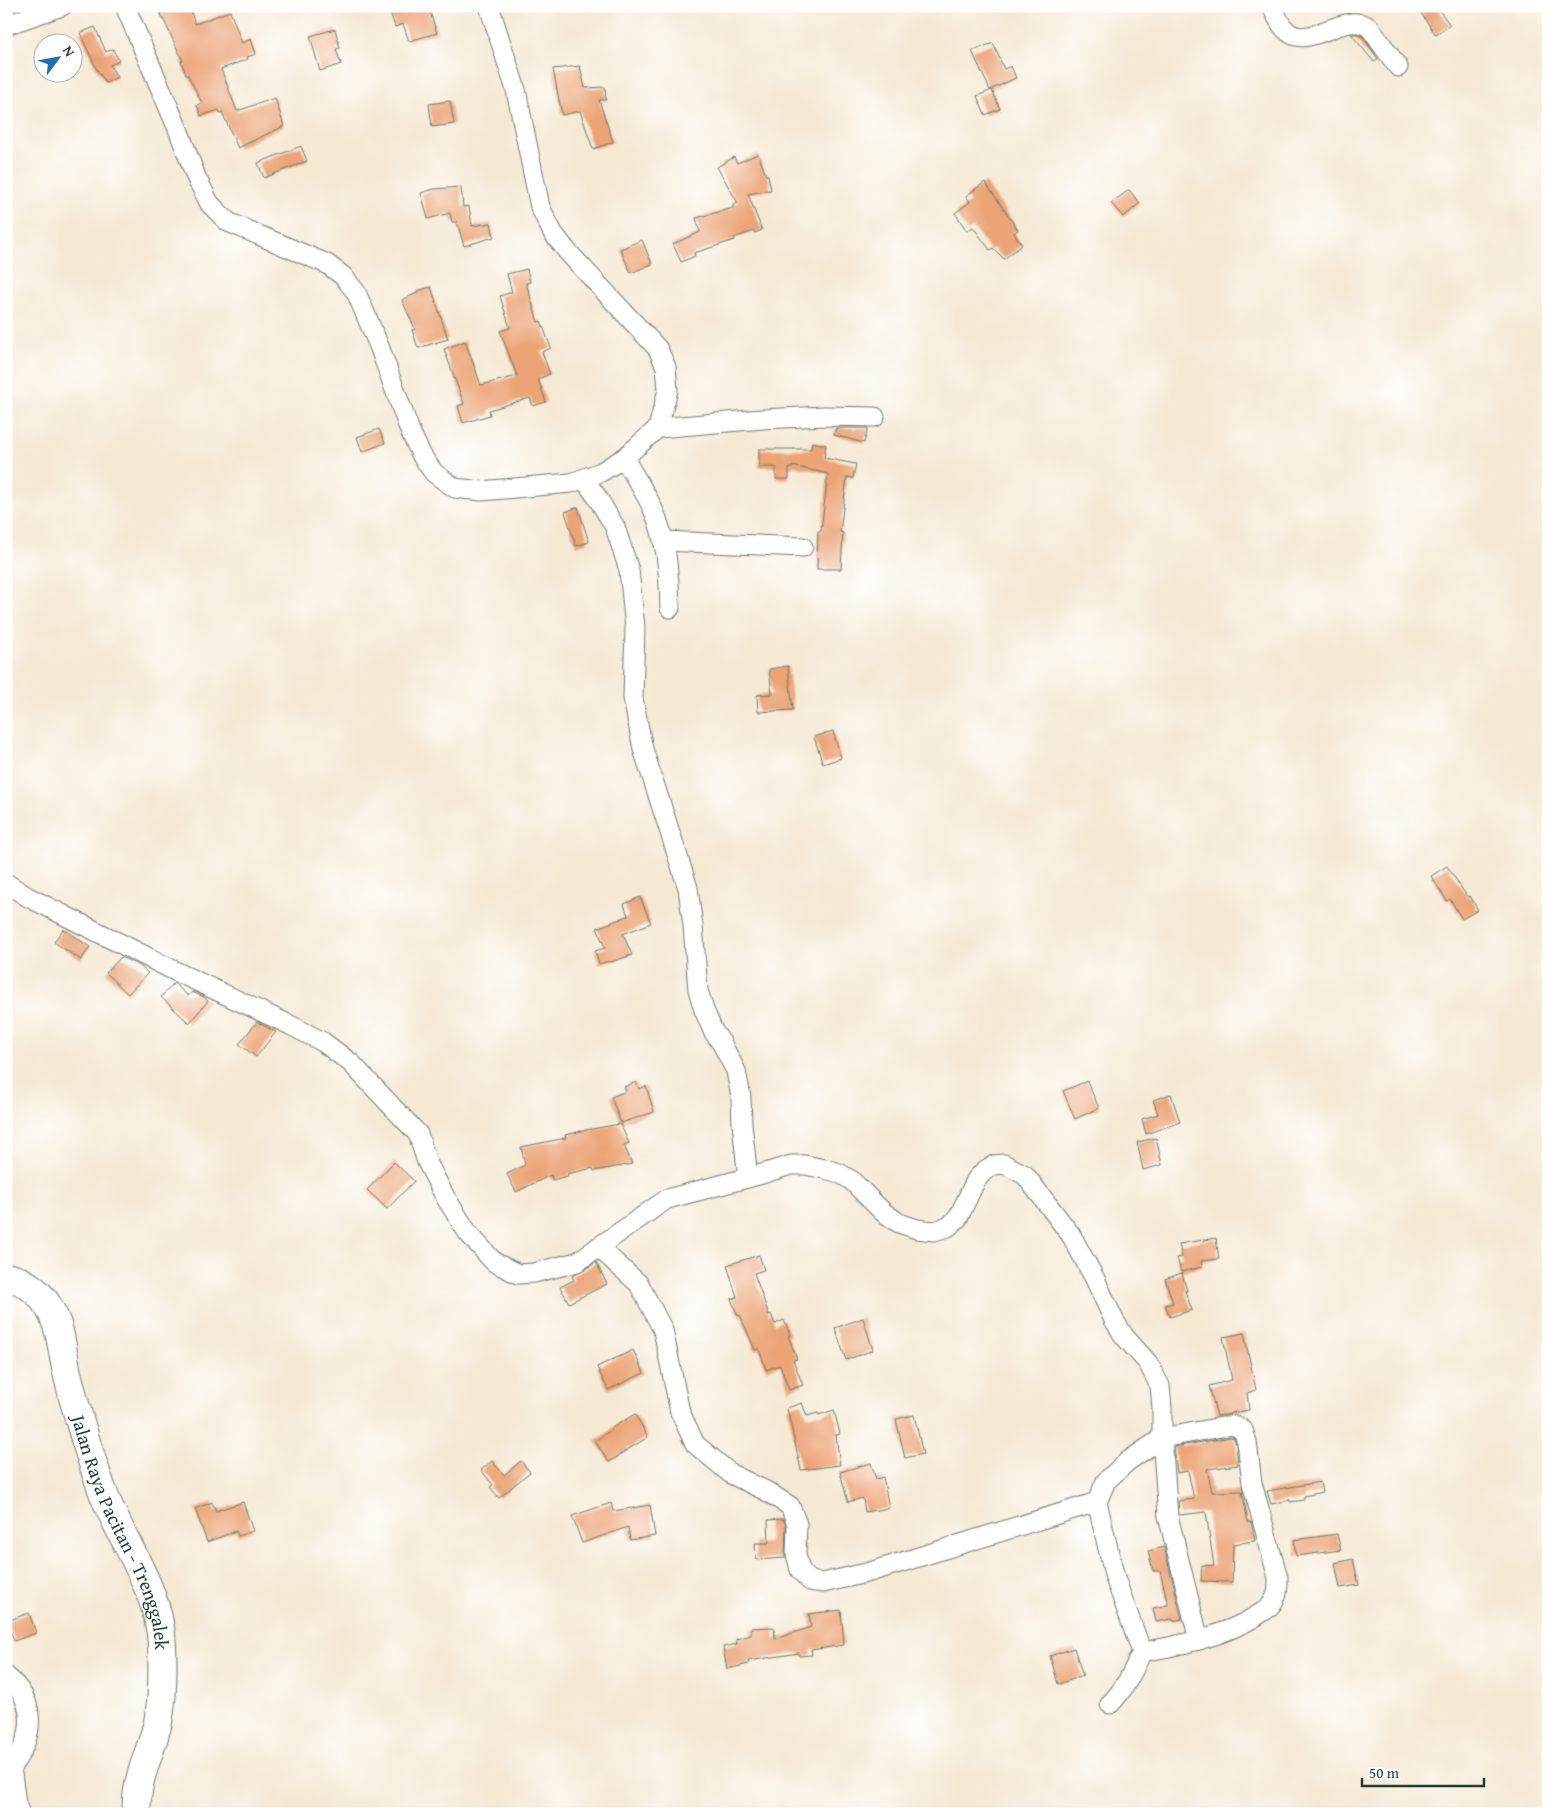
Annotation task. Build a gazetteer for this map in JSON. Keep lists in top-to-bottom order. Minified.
{"streets":{"highway":["Jalan Raya Pacitan - Trenggalek"]},"scale_bar":"50 m","north":"top right"}
